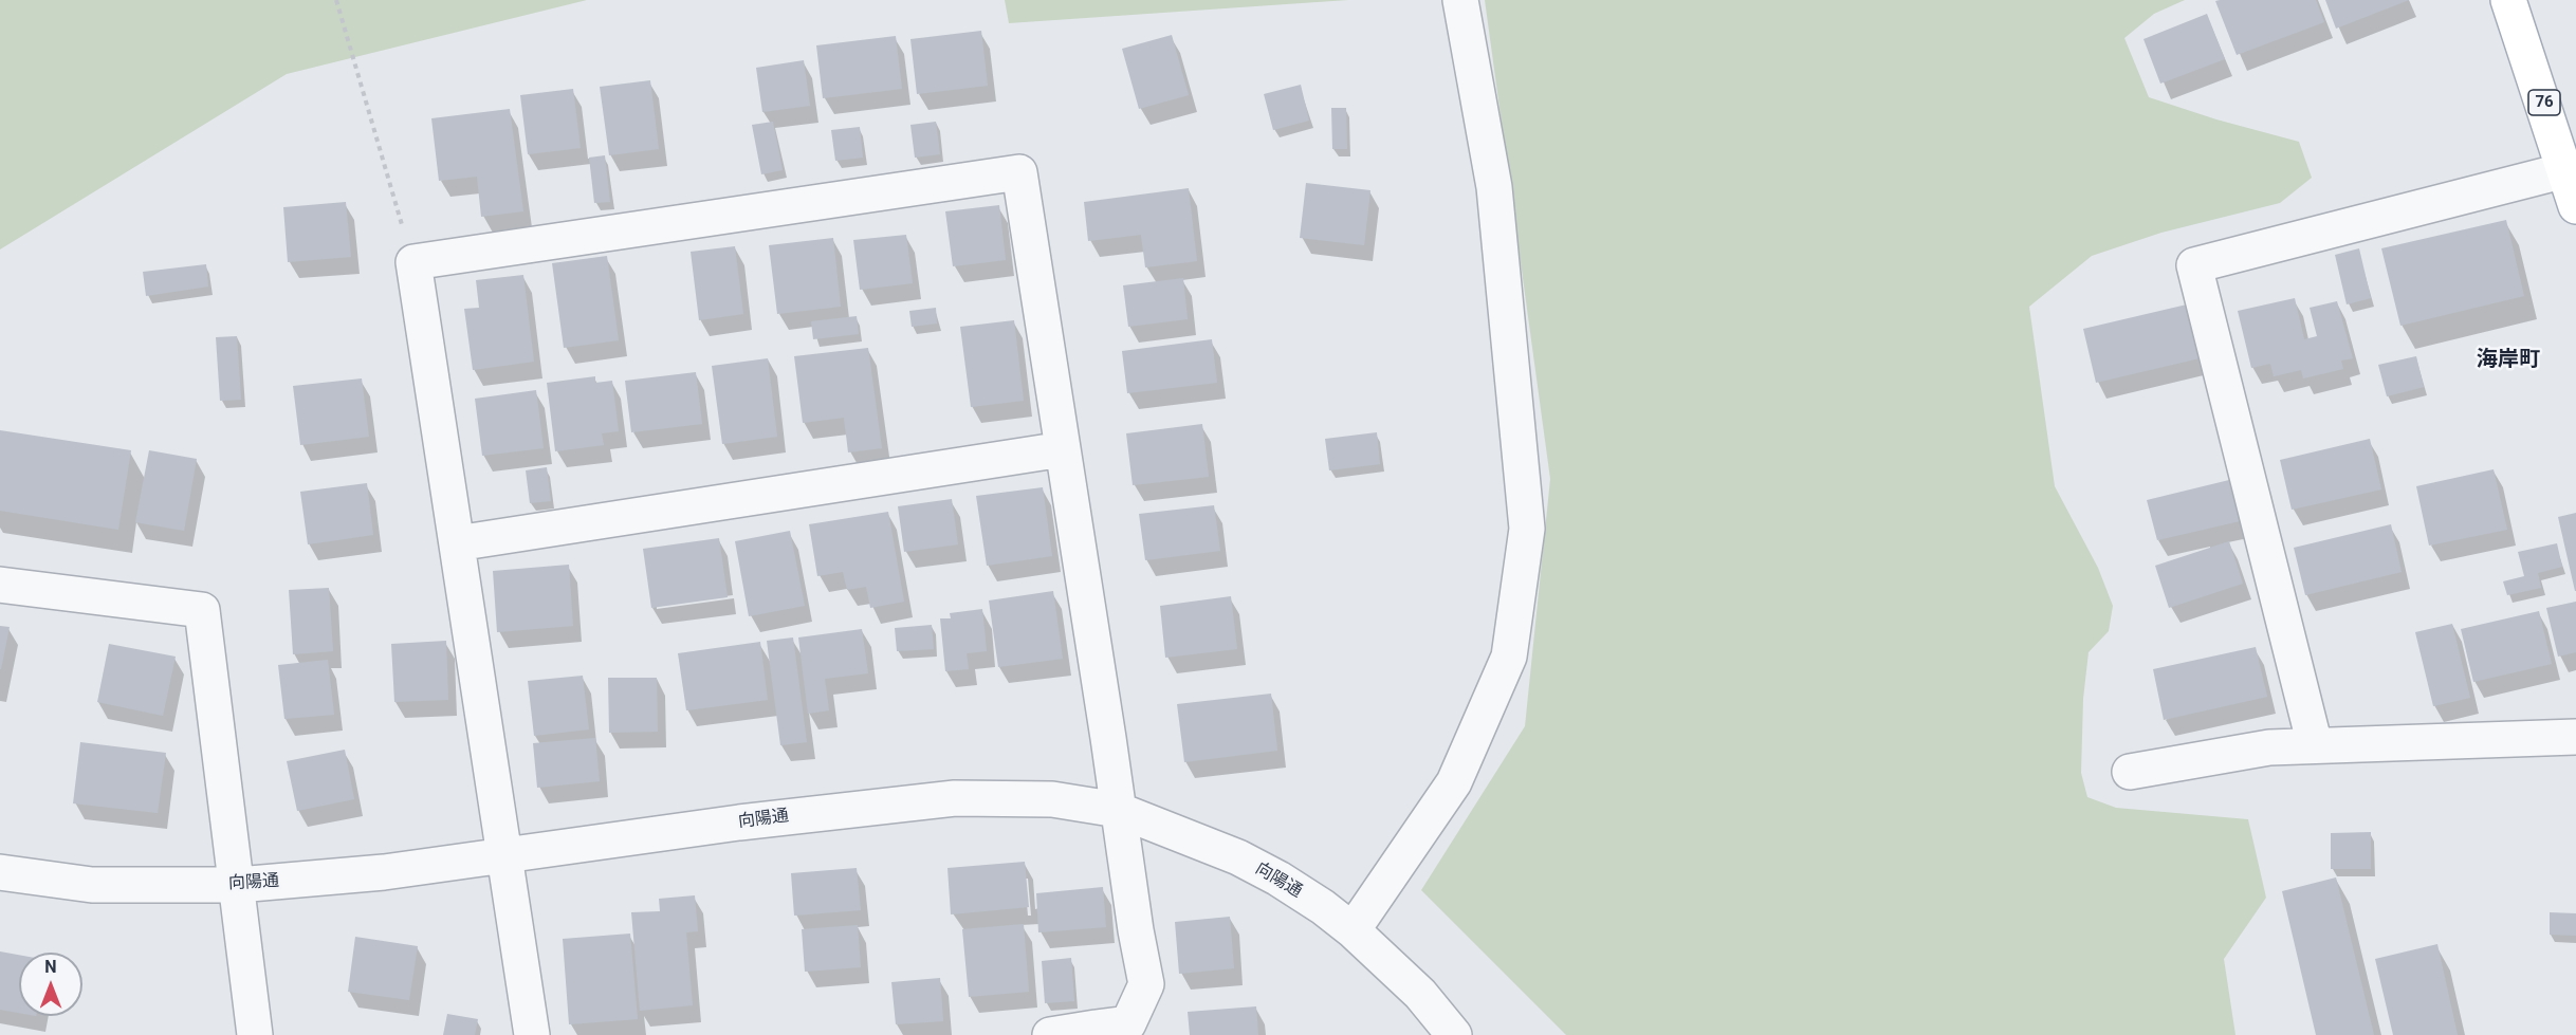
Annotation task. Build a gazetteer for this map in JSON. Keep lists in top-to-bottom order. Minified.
{"streets":{"main road":["76"],"street":["向陽通"]},"districts":["海岸町"],"north":"top"}
